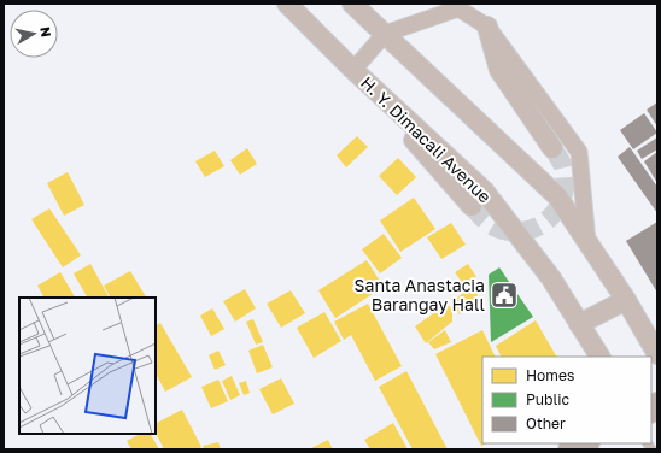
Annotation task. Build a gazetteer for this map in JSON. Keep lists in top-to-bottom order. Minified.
{"streets":{"street":["H. Y. Dimacali Avenue"]},"places":{"public building":["Santa Anastacia Barangay Hall"]},"legend":["Homes","Public","Other"],"north":"right"}
